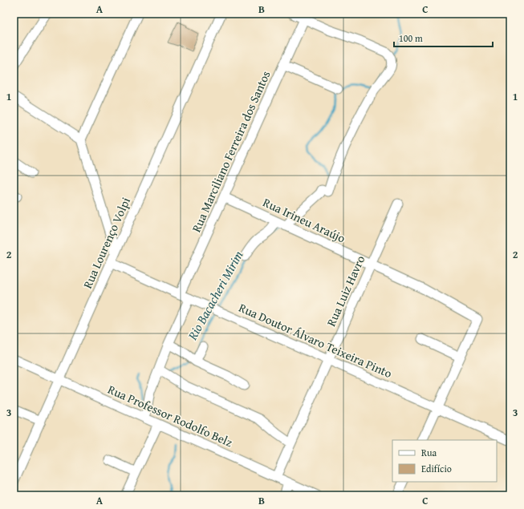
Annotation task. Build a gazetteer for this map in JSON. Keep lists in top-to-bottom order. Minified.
{"streets":{"street":["Rua Marciliano Ferreira dos Santos","Rua Irineu Araújo","Rua Lourenço Volpi","Rua Luiz Havro","Rua Doutor Álvaro Teixeira Pinto","Rua Professor Rodolfo Belz"]},"crossings":[["Rua Marciliano Ferreira dos Santos","Rua Irineu Araújo"],["Rua Marciliano Ferreira dos Santos","Rua Doutor Álvaro Teixeira Pinto"],["Rua Irineu Araújo","Rua Luiz Havro"],["Rua Lourenço Volpi","Rua Doutor Álvaro Teixeira Pinto"],["Rua Lourenço Volpi","Rua Professor Rodolfo Belz"],["Rua Luiz Havro","Rua Doutor Álvaro Teixeira Pinto"],["Rua Luiz Havro","Rua Professor Rodolfo Belz"]],"water":["Rio Bacacheri Mirim"],"legend":["Rua","Edifício"],"scale_bar":"100 m","grid":{"columns":["A","B","C"],"rows":["1","2","3"]}}
